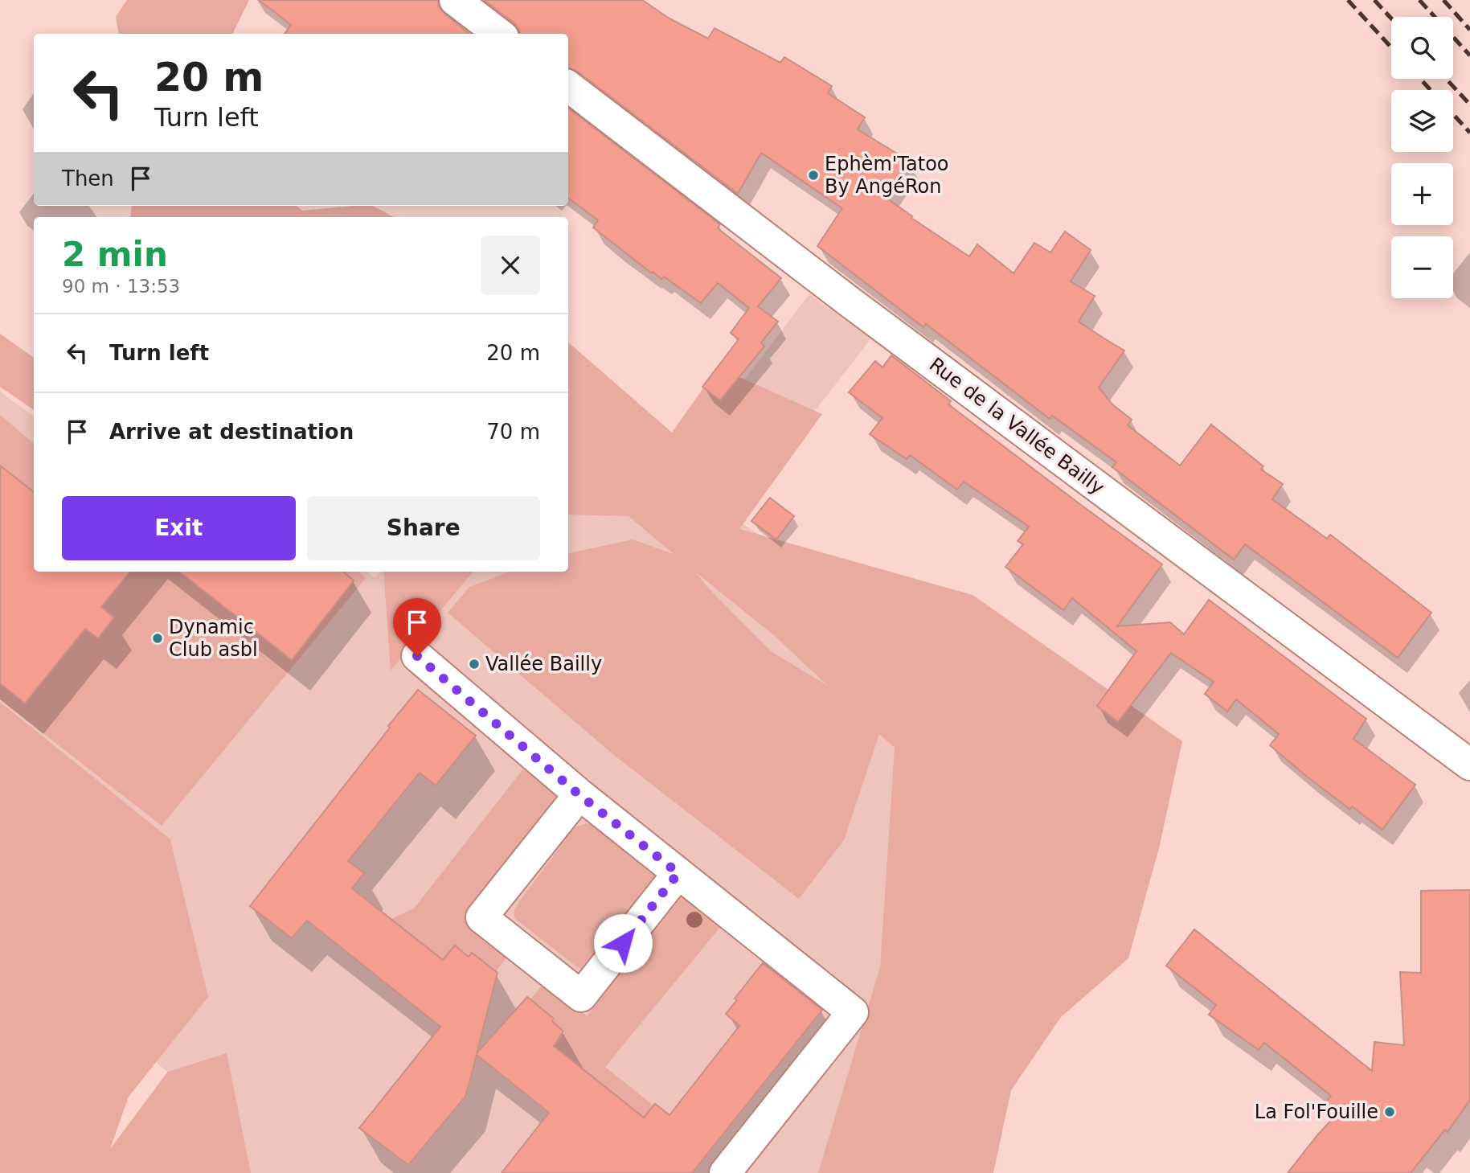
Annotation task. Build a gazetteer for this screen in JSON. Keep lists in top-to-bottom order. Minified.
{"streets":{"street":["Rue de la Vallée Bailly"]},"places":["Ephèm'Tatoo By AngéRon","Dynamic Club asbl","Vallée Bailly","La Fol'Fouille"],"page":{"map_buttons":["+","−"],"turn":["20 m","Turn left"],"then":"Then","heading":["2 min","90 m · 13:53"],"list":[{"name":"Turn left","value":"20 m"},{"name":"Arrive at destination","value":"70 m"}],"buttons":["Exit","Share"]}}
